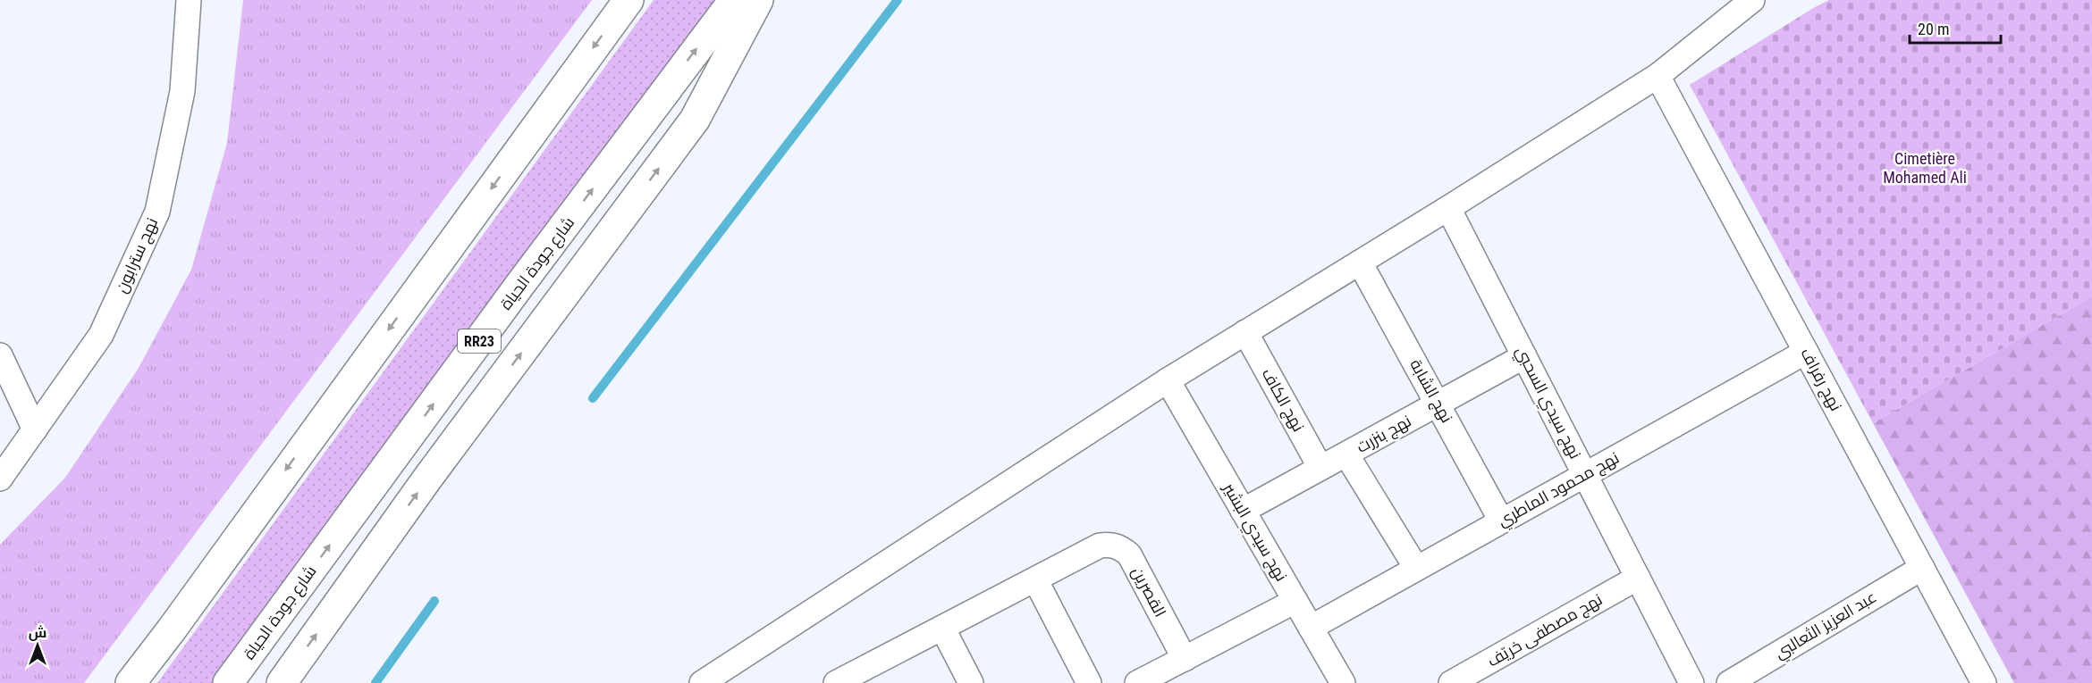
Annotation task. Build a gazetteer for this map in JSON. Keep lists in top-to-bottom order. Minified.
{"streets":{"main road":["شارع جودة الحياة","RR23"],"street":["نهج سترابون","نهج رفراف","نهج الشابة","نهج الكاف","نهج سيدي السحبي","نهج بنزرت","نهج محمود الماطري","نهج سيدي البشير","القصرين","عبد العزيز الثعالبي","نهج مصطفى خريّف"]},"crossings":[["نهج رفراف","نهج محمود الماطري"],["نهج رفراف","عبد العزيز الثعالبي"],["نهج الشابة","نهج بنزرت"],["نهج الشابة","نهج محمود الماطري"],["نهج الكاف","نهج بنزرت"],["نهج سيدي السحبي","نهج بنزرت"],["نهج سيدي السحبي","نهج محمود الماطري"],["نهج سيدي السحبي","نهج مصطفى خريّف"],["نهج بنزرت","نهج سيدي البشير"],["نهج محمود الماطري","نهج سيدي البشير"]],"parks":["Cimetière Mohamed Ali"],"scale_bar":"20 m","north":"top"}
